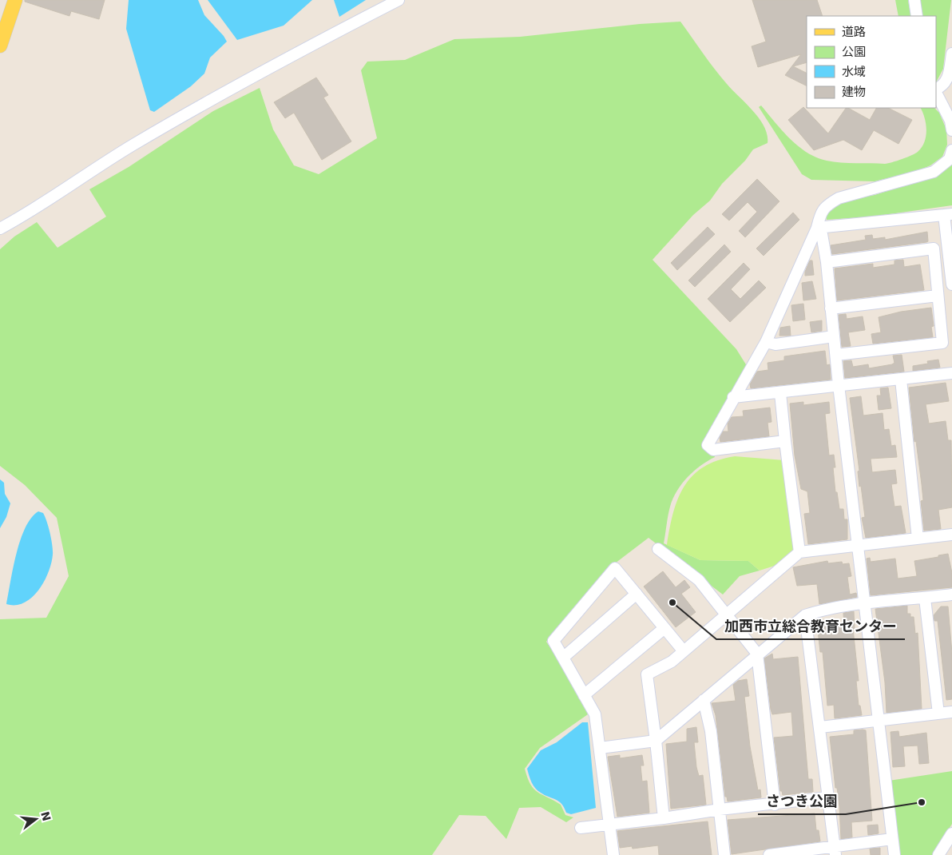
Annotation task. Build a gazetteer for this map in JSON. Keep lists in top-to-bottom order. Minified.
{"places":["加西市立総合教育センター","さつき公園"],"legend":["道路","公園","水域","建物"],"north":"right"}
